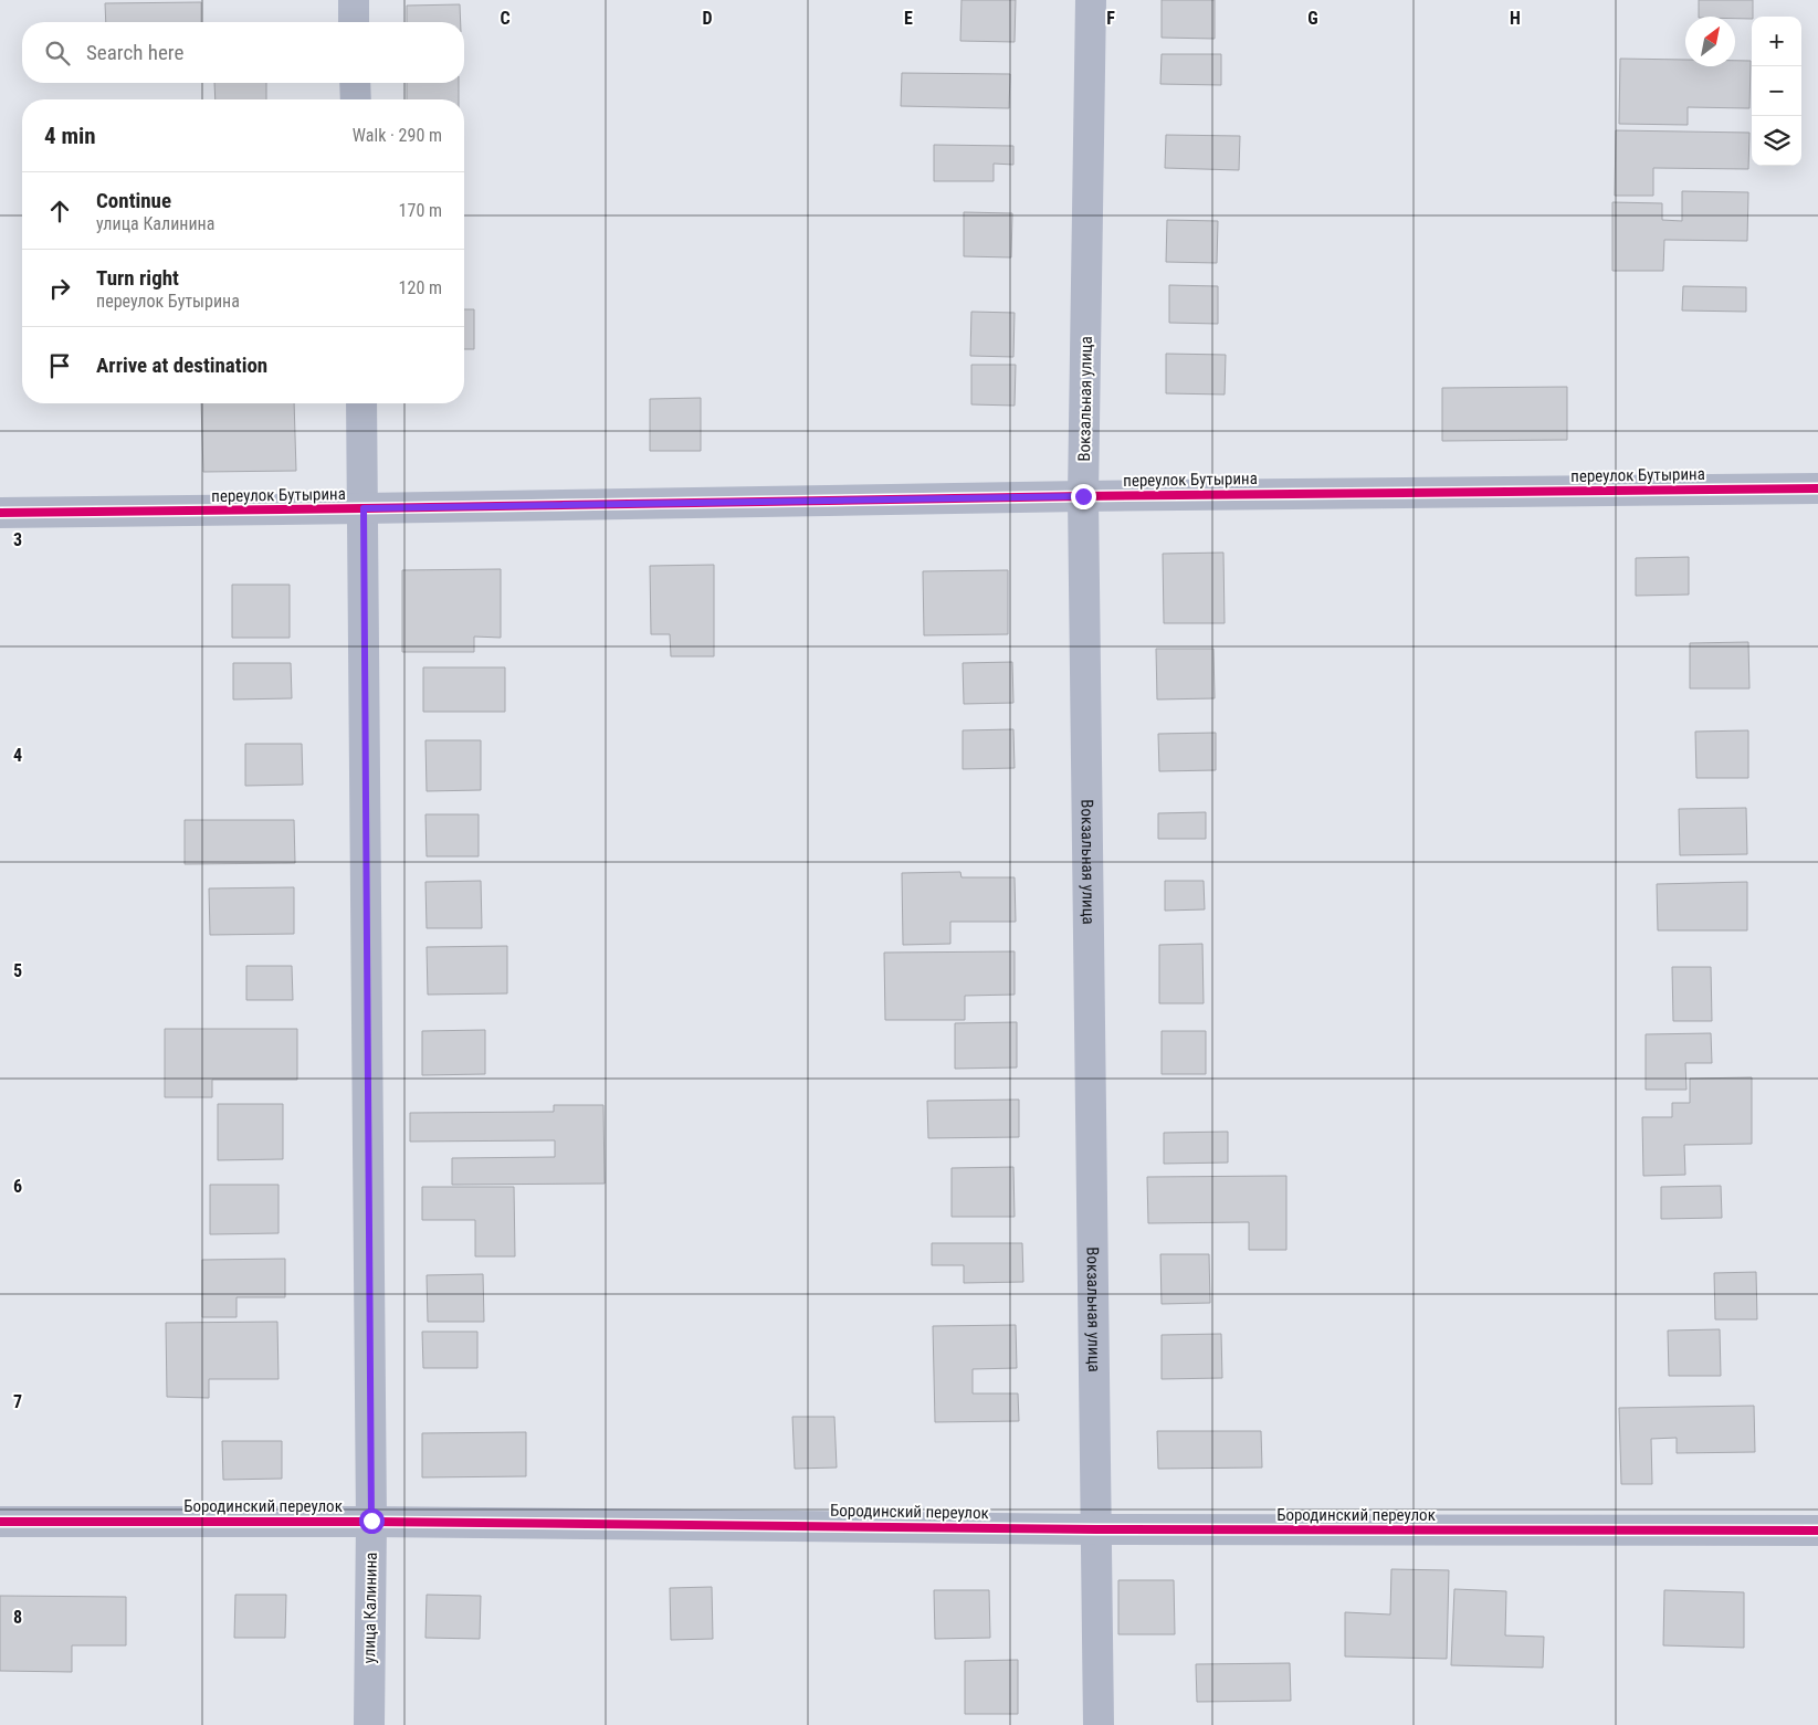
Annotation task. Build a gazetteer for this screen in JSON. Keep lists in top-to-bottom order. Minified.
{"streets":{"street":["Вокзальная улица","переулок Бутырина","Бородинский переулок","улица Калинина"]},"crossings":[["Вокзальная улица","переулок Бутырина"],["Вокзальная улица","Бородинский переулок"],["переулок Бутырина","улица Калинина"],["Бородинский переулок","улица Калинина"]],"north":"top right","page":{"map_buttons":["+","−"],"search":"Search here","heading":["4 min","Walk · 290 m"],"list":[["Continue","улица Калинина","170 m"],["Turn right","переулок Бутырина","120 m"],"Arrive at destination"]},"grid":{"columns":["C","D","E","F","G","H"],"rows":["3","4","5","6","7","8"]}}
